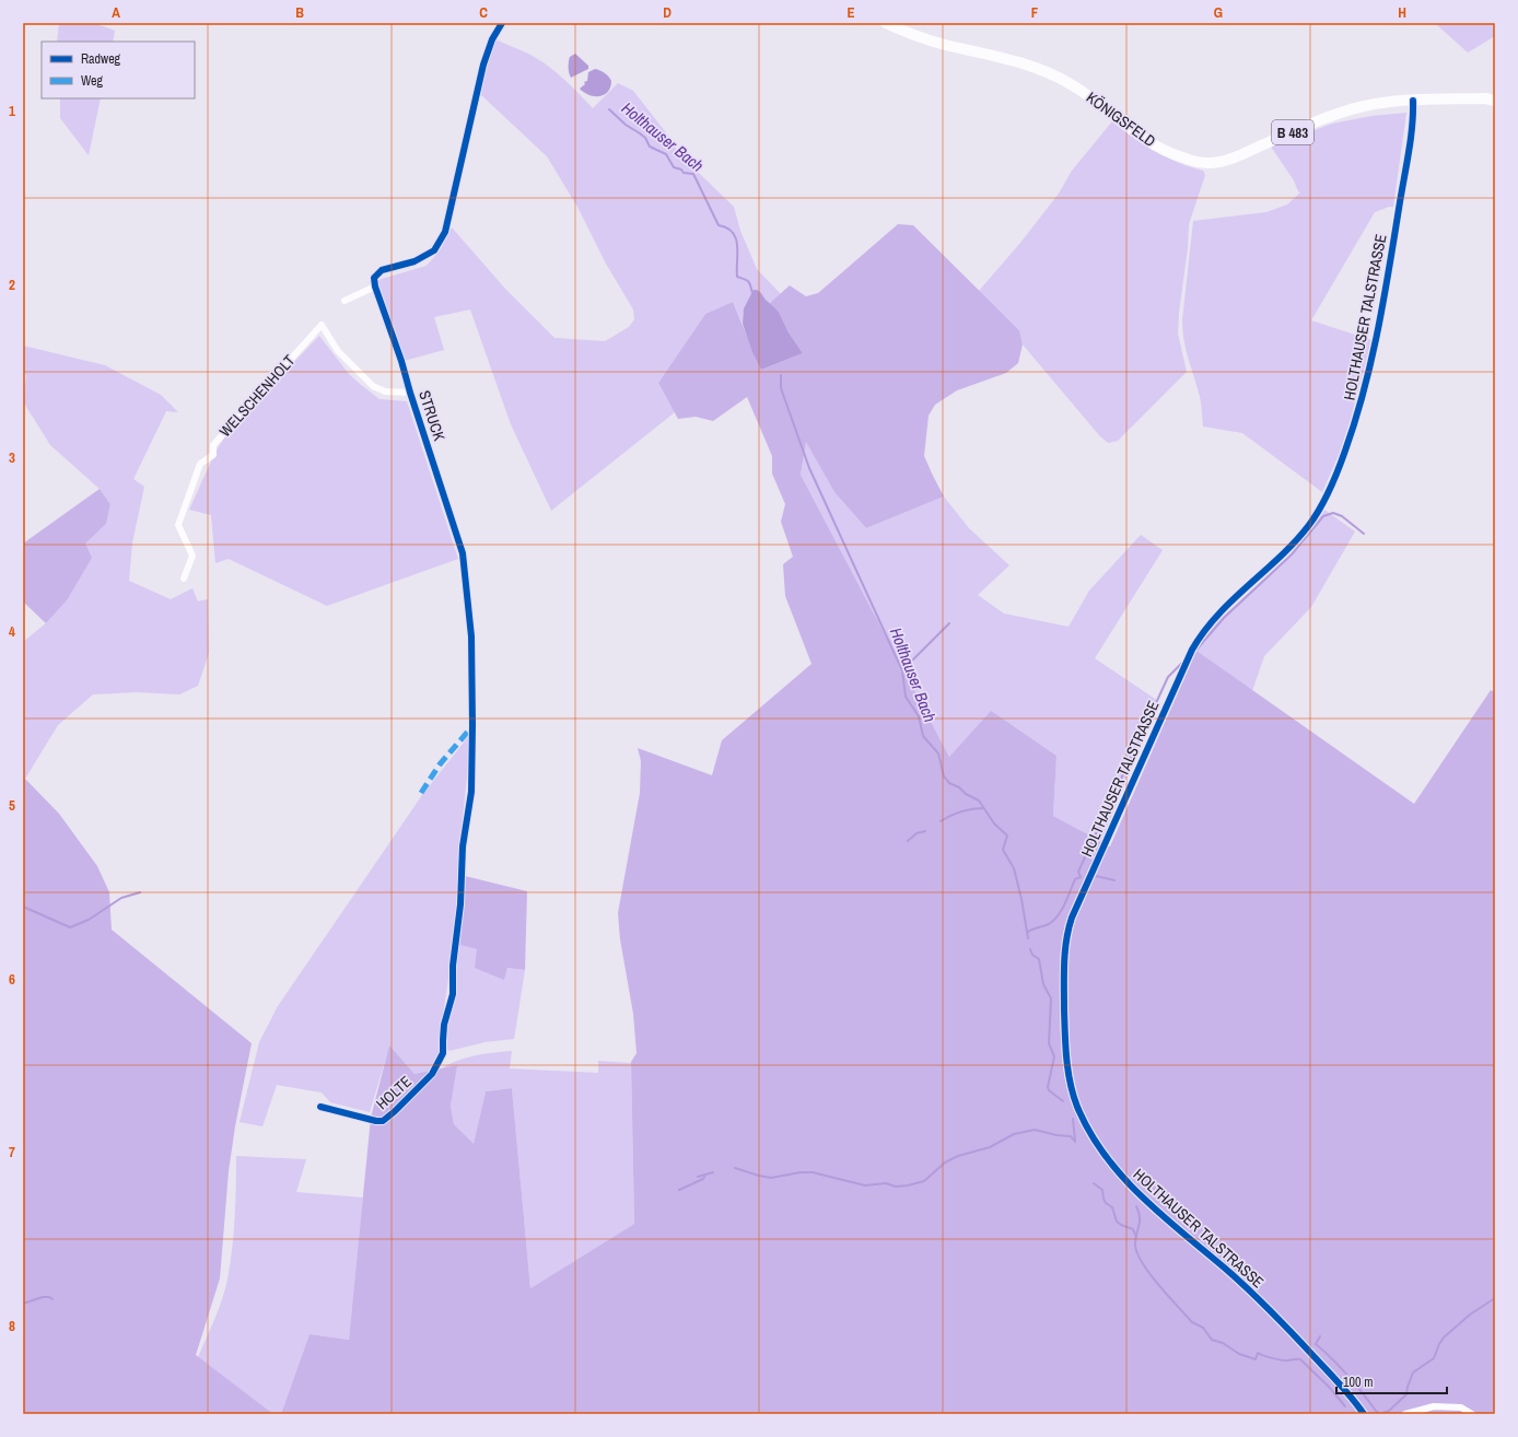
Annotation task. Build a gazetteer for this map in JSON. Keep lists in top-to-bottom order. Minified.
{"streets":{"main road":["KÖNIGSFELD","B 483"],"street":["HOLTHAUSER TALSTRASSE","WELSCHENHOLT","STRUCK","HOLTE"]},"crossings":[["KÖNIGSFELD","HOLTHAUSER TALSTRASSE"],["WELSCHENHOLT","STRUCK"],["STRUCK","HOLTE"]],"water":["Holthauser Bach"],"legend":["Radweg","Weg"],"scale_bar":"100 m","grid":{"columns":["A","B","C","D","E","F","G","H"],"rows":["1","2","3","4","5","6","7","8"]}}
